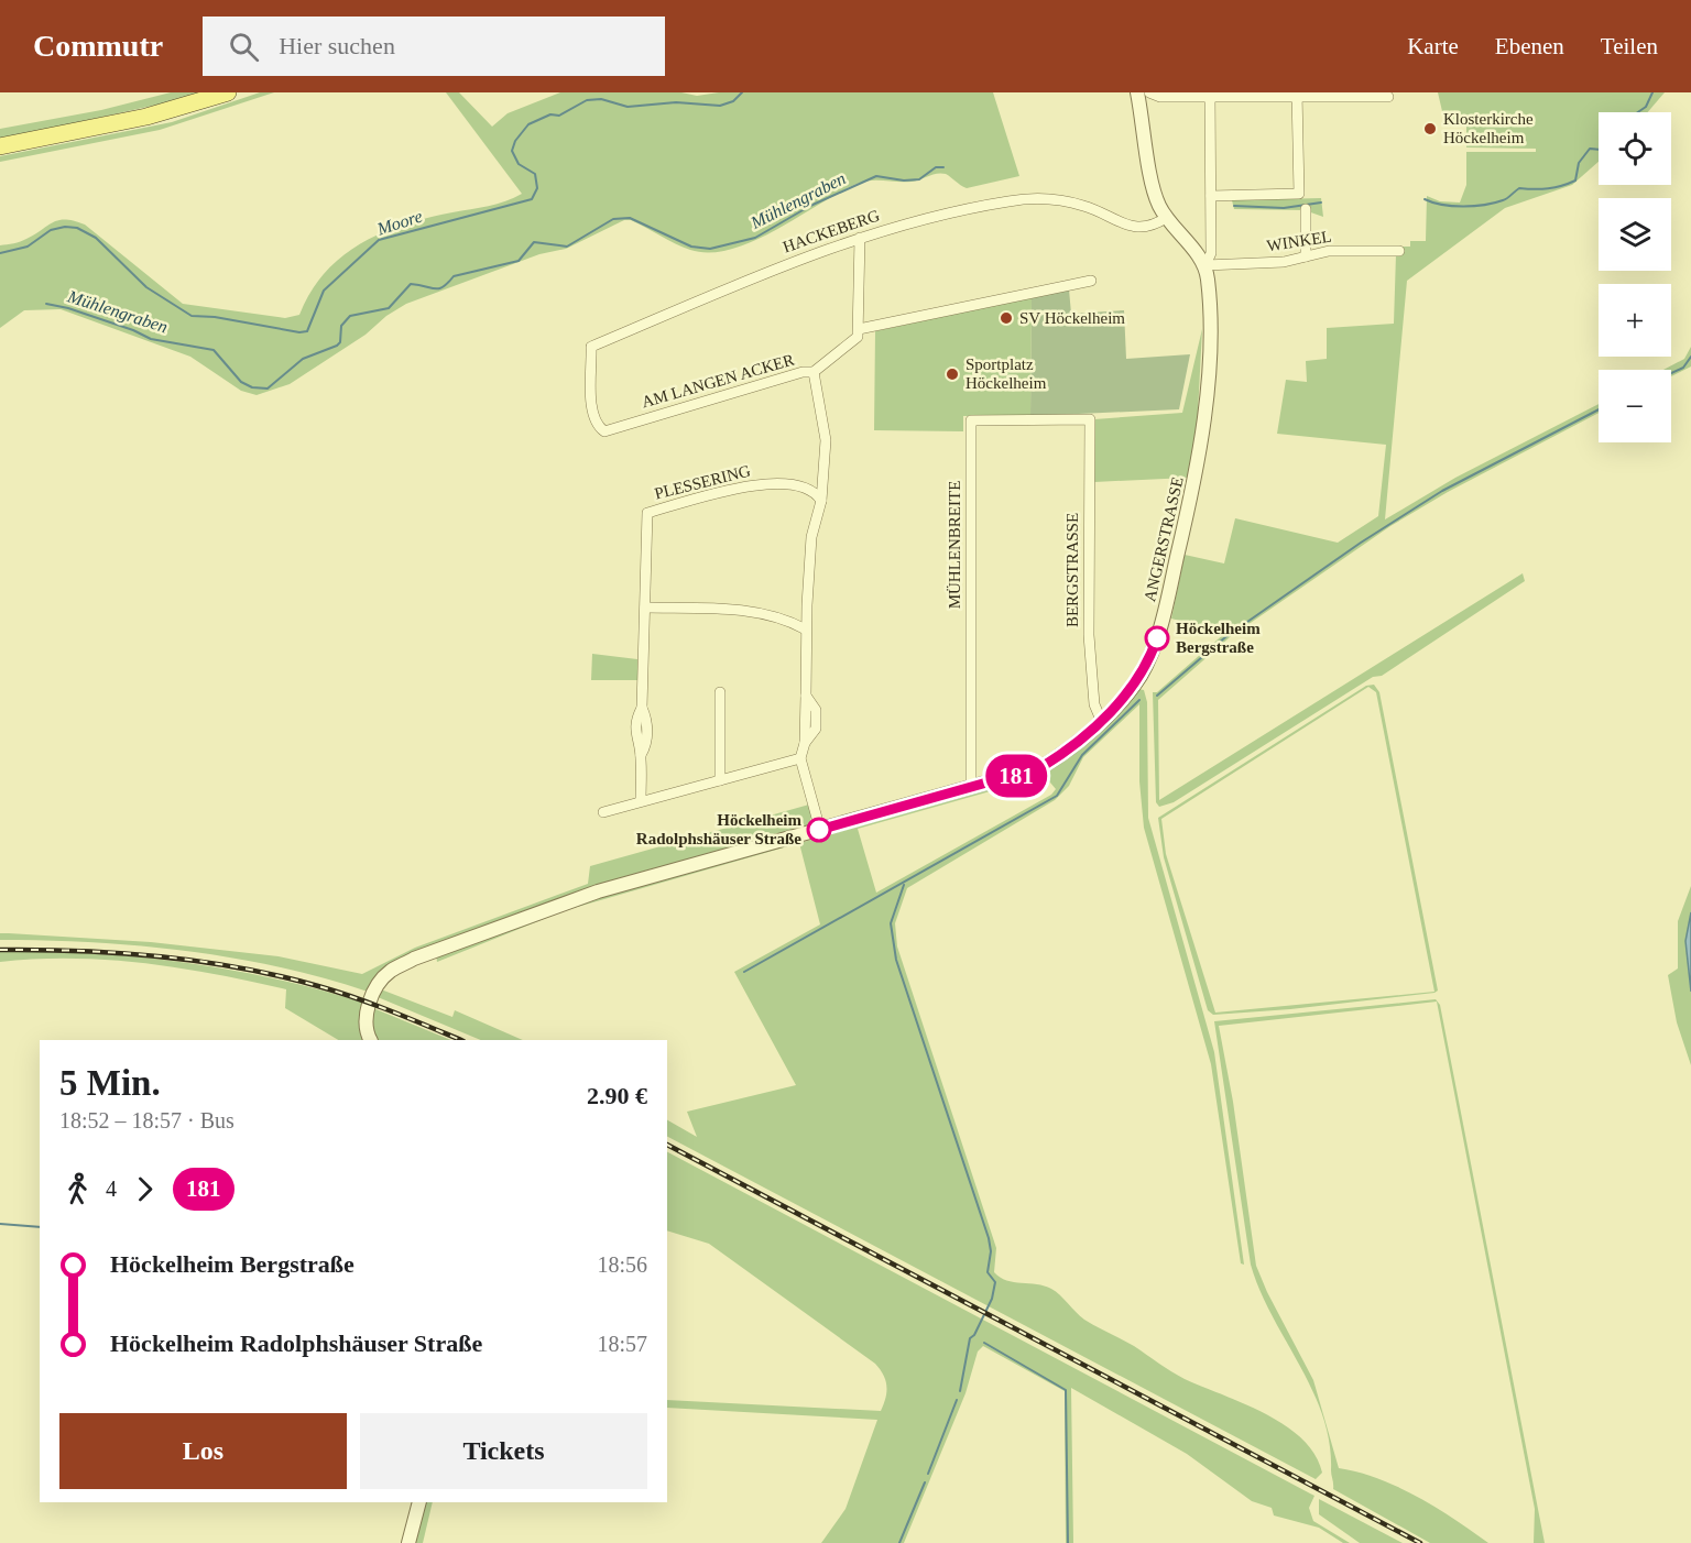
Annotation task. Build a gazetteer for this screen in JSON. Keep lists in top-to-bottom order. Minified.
{"streets":{"street":["HACKEBERG","WINKEL","AM LANGEN ACKER","PLESSERING","ANGERSTRASSE","MÜHLENBREITE","BERGSTRASSE"]},"crossings":[["HACKEBERG","AM LANGEN ACKER"],["WINKEL","ANGERSTRASSE"],["ANGERSTRASSE","MÜHLENBREITE"],["ANGERSTRASSE","BERGSTRASSE"],["MÜHLENBREITE","BERGSTRASSE"]],"water":["Mühlengraben","Moore"],"places":["Klosterkirche Höckelheim","SV Höckelheim","Sportplatz Höckelheim","Höckelheim Bergstraße","Höckelheim Radolphshäuser Straße"],"lines":["bus line 181"],"page":{"header":"Commutr","search":"Hier suchen","nav":["Karte","Ebenen","Teilen"],"on_map":"181","map_buttons":["+","−"],"heading":["5 Min.","18:52 – 18:57 · Bus","2.90 €"],"legs":["4","181"],"list":[{"name":"Höckelheim Bergstraße","value":"18:56"},{"name":"Höckelheim Radolphshäuser Straße","value":"18:57"}],"buttons":["Los","Tickets"]}}
